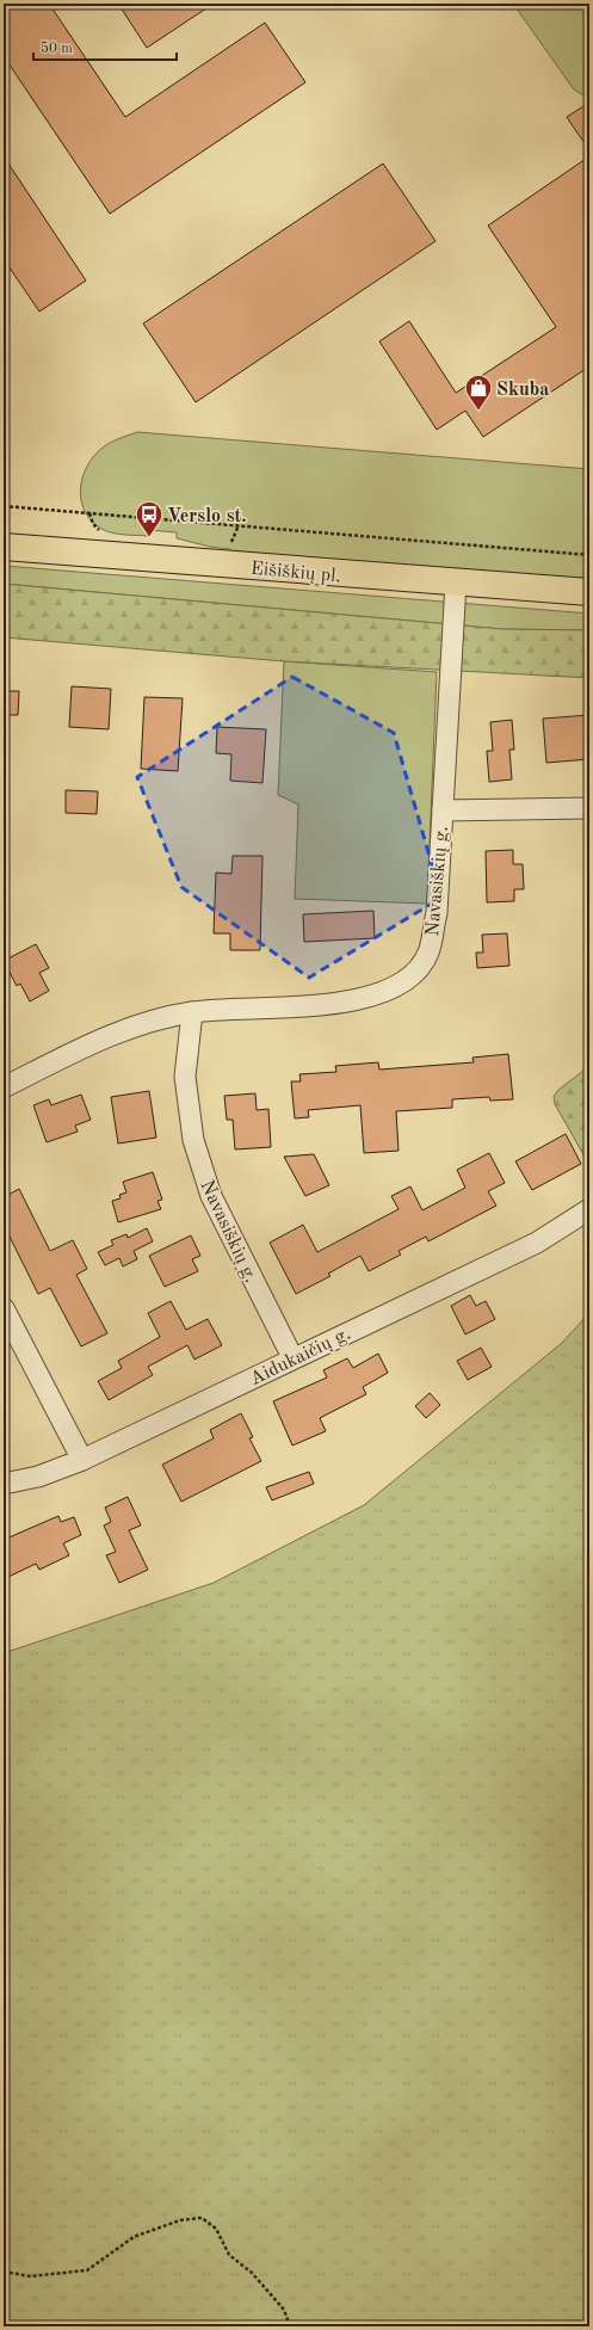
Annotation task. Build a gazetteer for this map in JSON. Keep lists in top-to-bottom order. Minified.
{"streets":{"main road":["Eišiškių pl."],"street":["Navasiškių g.","Aidukaičių g."]},"crossings":[["Eišiškių pl.","Navasiškių g."],["Navasiškių g.","Aidukaičių g."]],"places":{"shop":["Skuba"],"bus stop":["Verslo st."]},"scale_bar":"50 m"}
